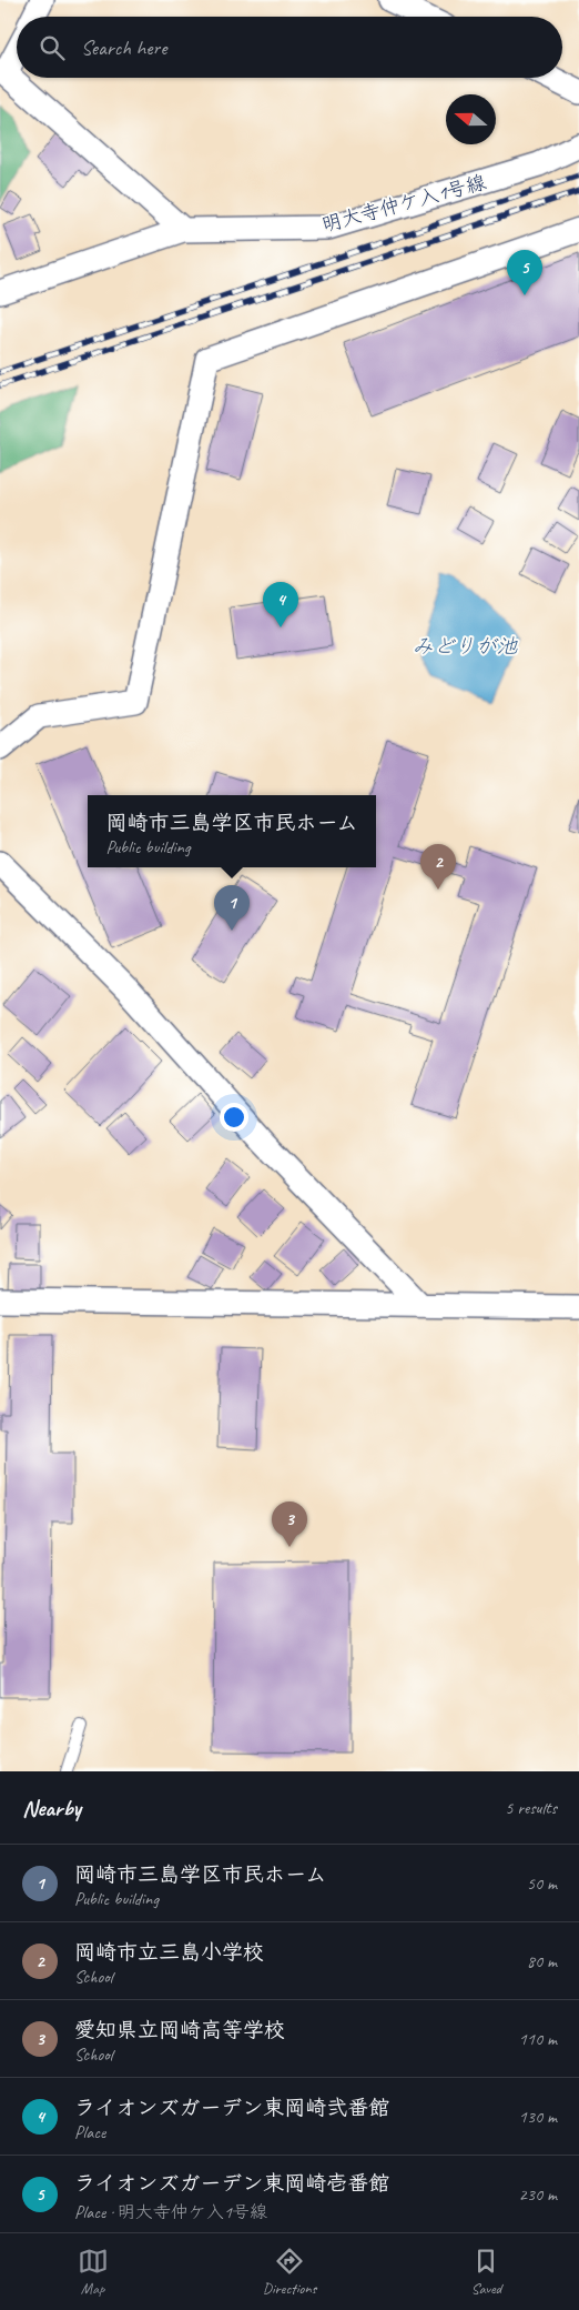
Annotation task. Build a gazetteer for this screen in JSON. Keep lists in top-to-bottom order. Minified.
{"streets":{"street":["明大寺仲ケ入1号線"]},"water":["みどりが池"],"north":"left","page":{"search":"Search here","pins":["5","4","2","1","3"],"popup":["岡崎市三島学区市民ホーム","Public building"],"heading":["Nearby","5 results"],"list":[{"mark":"1","name":"岡崎市三島学区市民ホーム","note":"Public building","value":"50 m"},{"mark":"2","name":"岡崎市立三島小学校","note":"School","value":"80 m"},{"mark":"3","name":"愛知県立岡崎高等学校","note":"School","value":"110 m"},{"mark":"4","name":"ライオンズガーデン東岡崎弐番館","note":"Place","value":"130 m"},{"mark":"5","name":"ライオンズガーデン東岡崎壱番館","note":"Place · 明大寺仲ケ入1号線","value":"230 m"}],"nav":["Map","Directions","Saved"]}}
